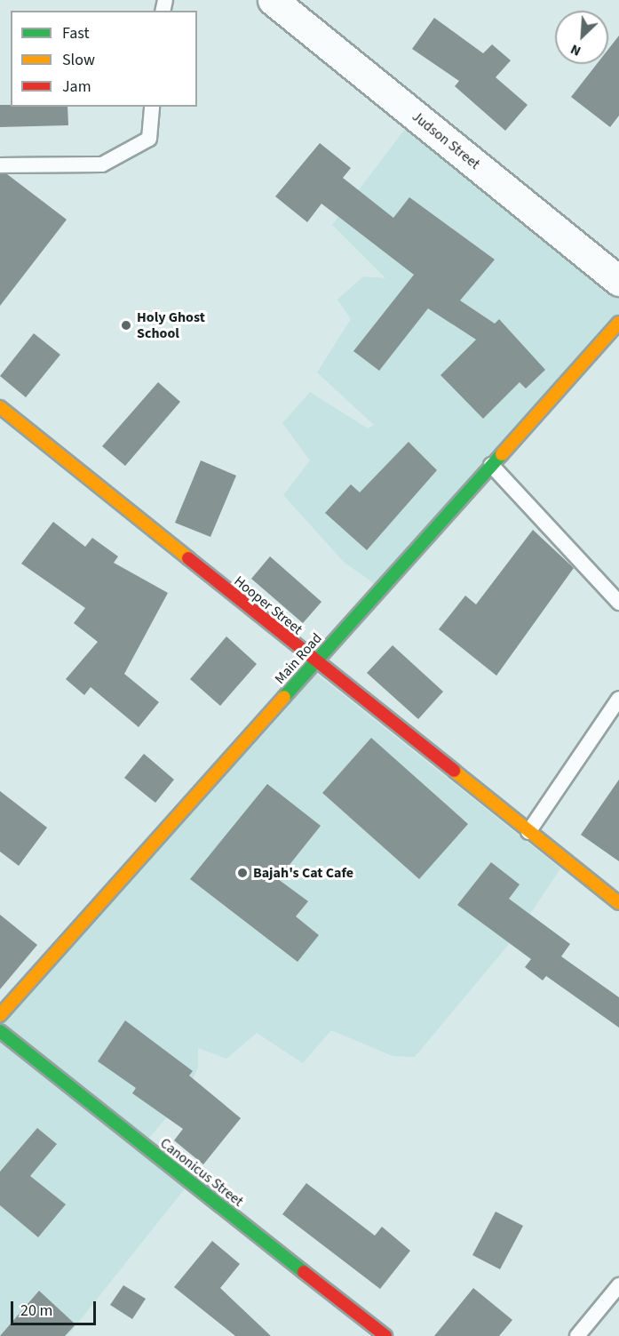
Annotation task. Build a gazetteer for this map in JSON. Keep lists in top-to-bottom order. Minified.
{"streets":{"street":["Judson Street","Hooper Street","Main Road","Canonicus Street"]},"crossings":[["Hooper Street","Main Road"]],"places":["Holy Ghost School","Bajah's Cat Cafe"],"legend":["Fast","Slow","Jam"],"scale_bar":"20 m","north":"bottom left"}
